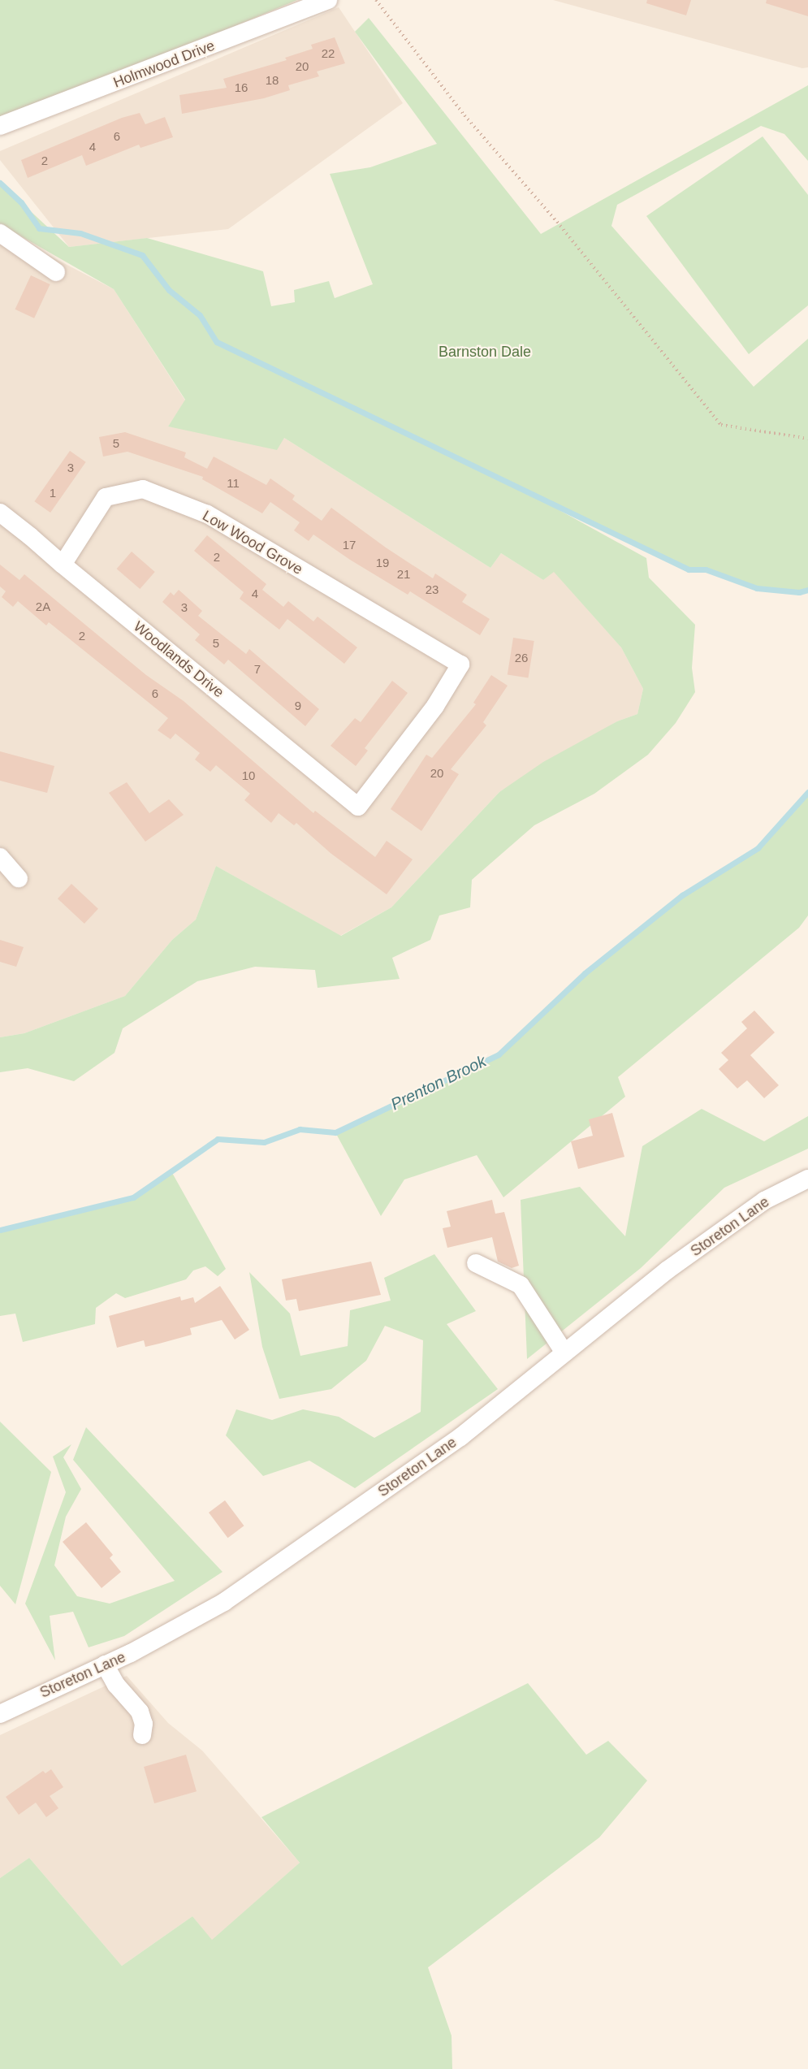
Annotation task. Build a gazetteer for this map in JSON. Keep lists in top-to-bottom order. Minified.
{"streets":{"street":["Holmwood Drive","Low Wood Grove","Woodlands Drive","Storeton Lane"]},"crossings":[["Low Wood Grove","Woodlands Drive"]],"water":["Prenton Brook"],"parks":["Barnston Dale"],"house_numbers":["22","20","18","16","6","4","2","5","3","11","1","17","2","19","21","23","4","2A","3","2","5","26","7","6","9","20","10"]}
